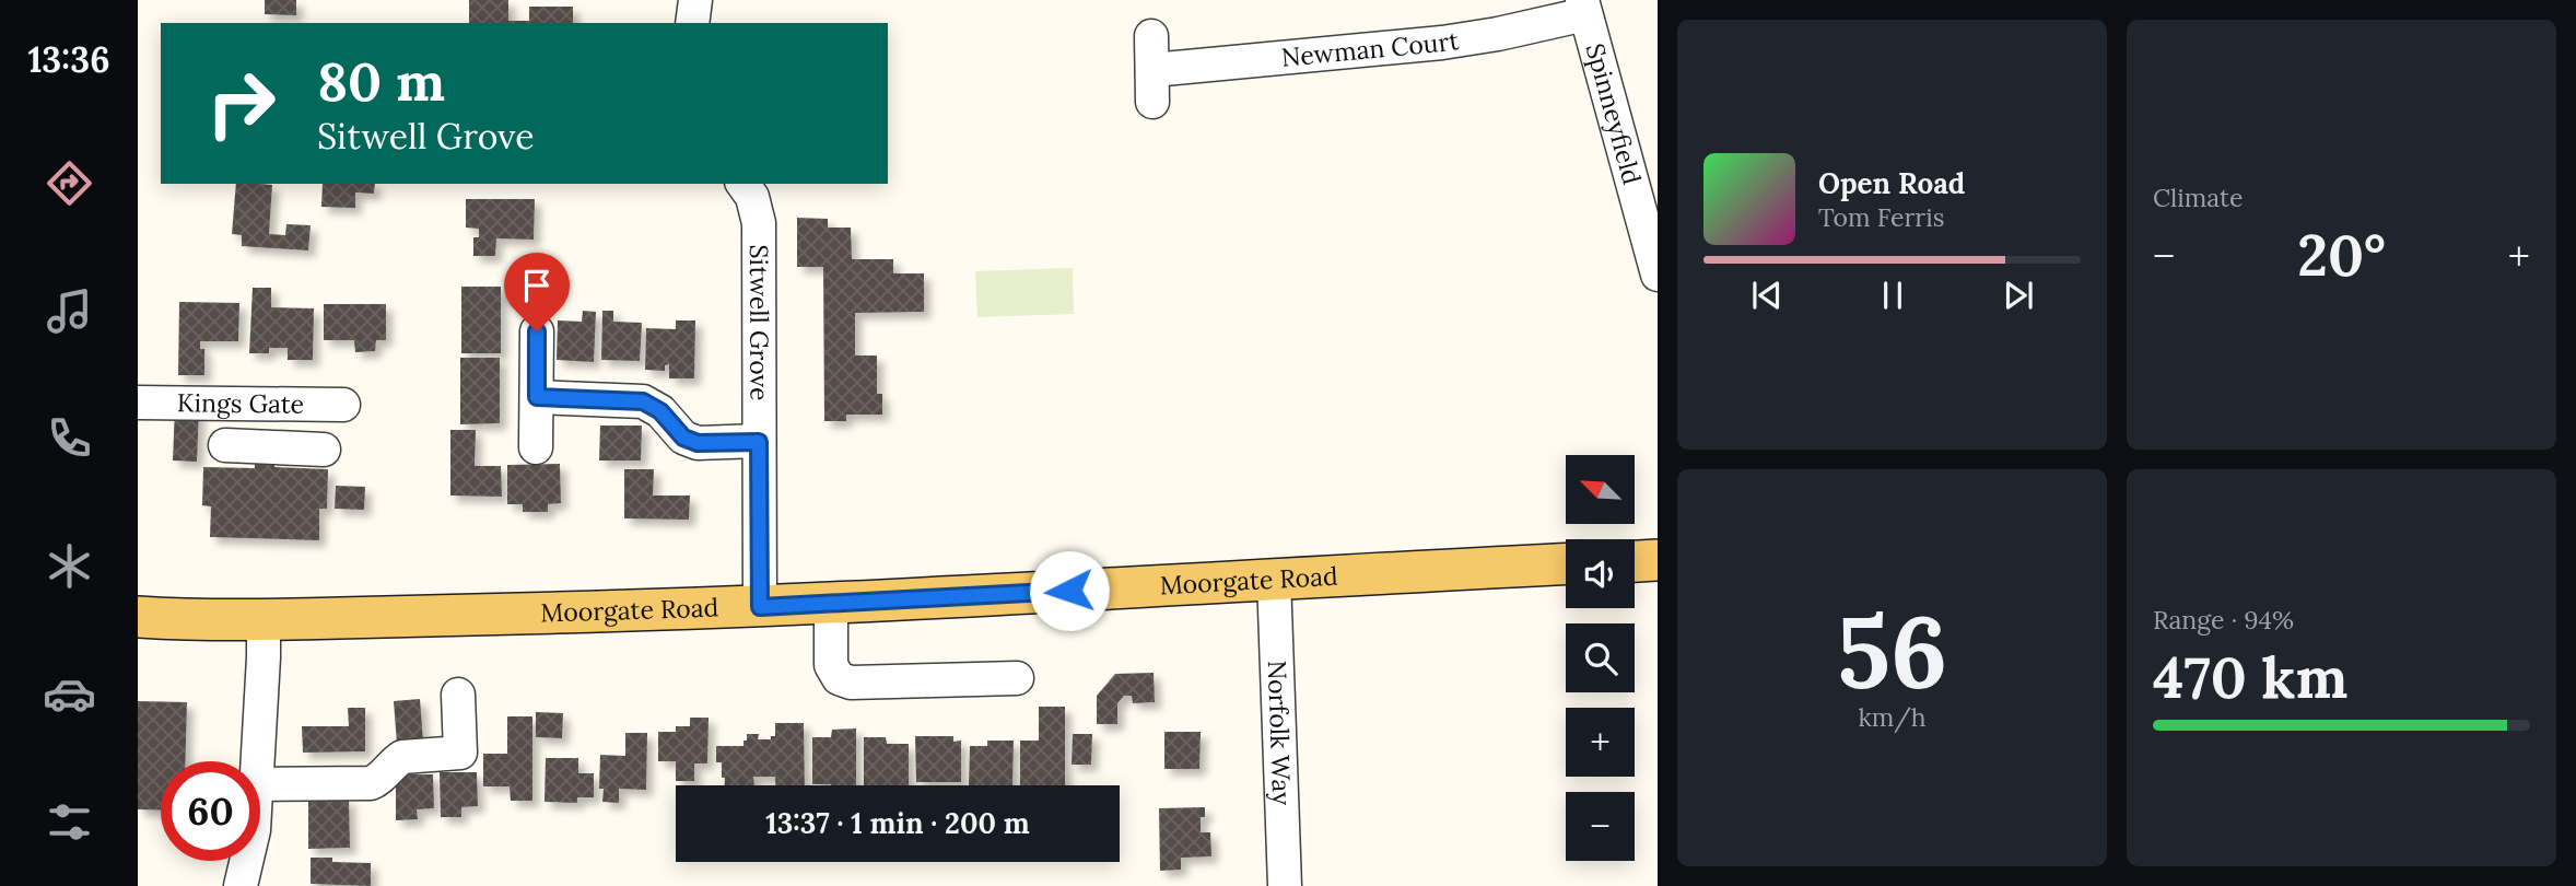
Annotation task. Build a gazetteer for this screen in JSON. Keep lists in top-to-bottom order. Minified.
{"streets":{"main road":["Moorgate Road"],"street":["Newman Court","Spinneyfield","Sitwell Grove","Kings Gate","Norfolk Way"]},"crossings":[["Newman Court","Spinneyfield"],["Sitwell Grove","Moorgate Road"],["Moorgate Road","Norfolk Way"]],"north":"top left","page":{"tabs":"13:36","tile":["Climate",["56","km/h"],["Range · 94%","470 km"]],"turn":["80 m","Sitwell Grove"],"song":["Open Road","Tom Ferris"],"heat":["−","20°","+"],"map_buttons":["+","−"],"limit":"60","trip":"13:37 · 1 min · 200 m"}}
